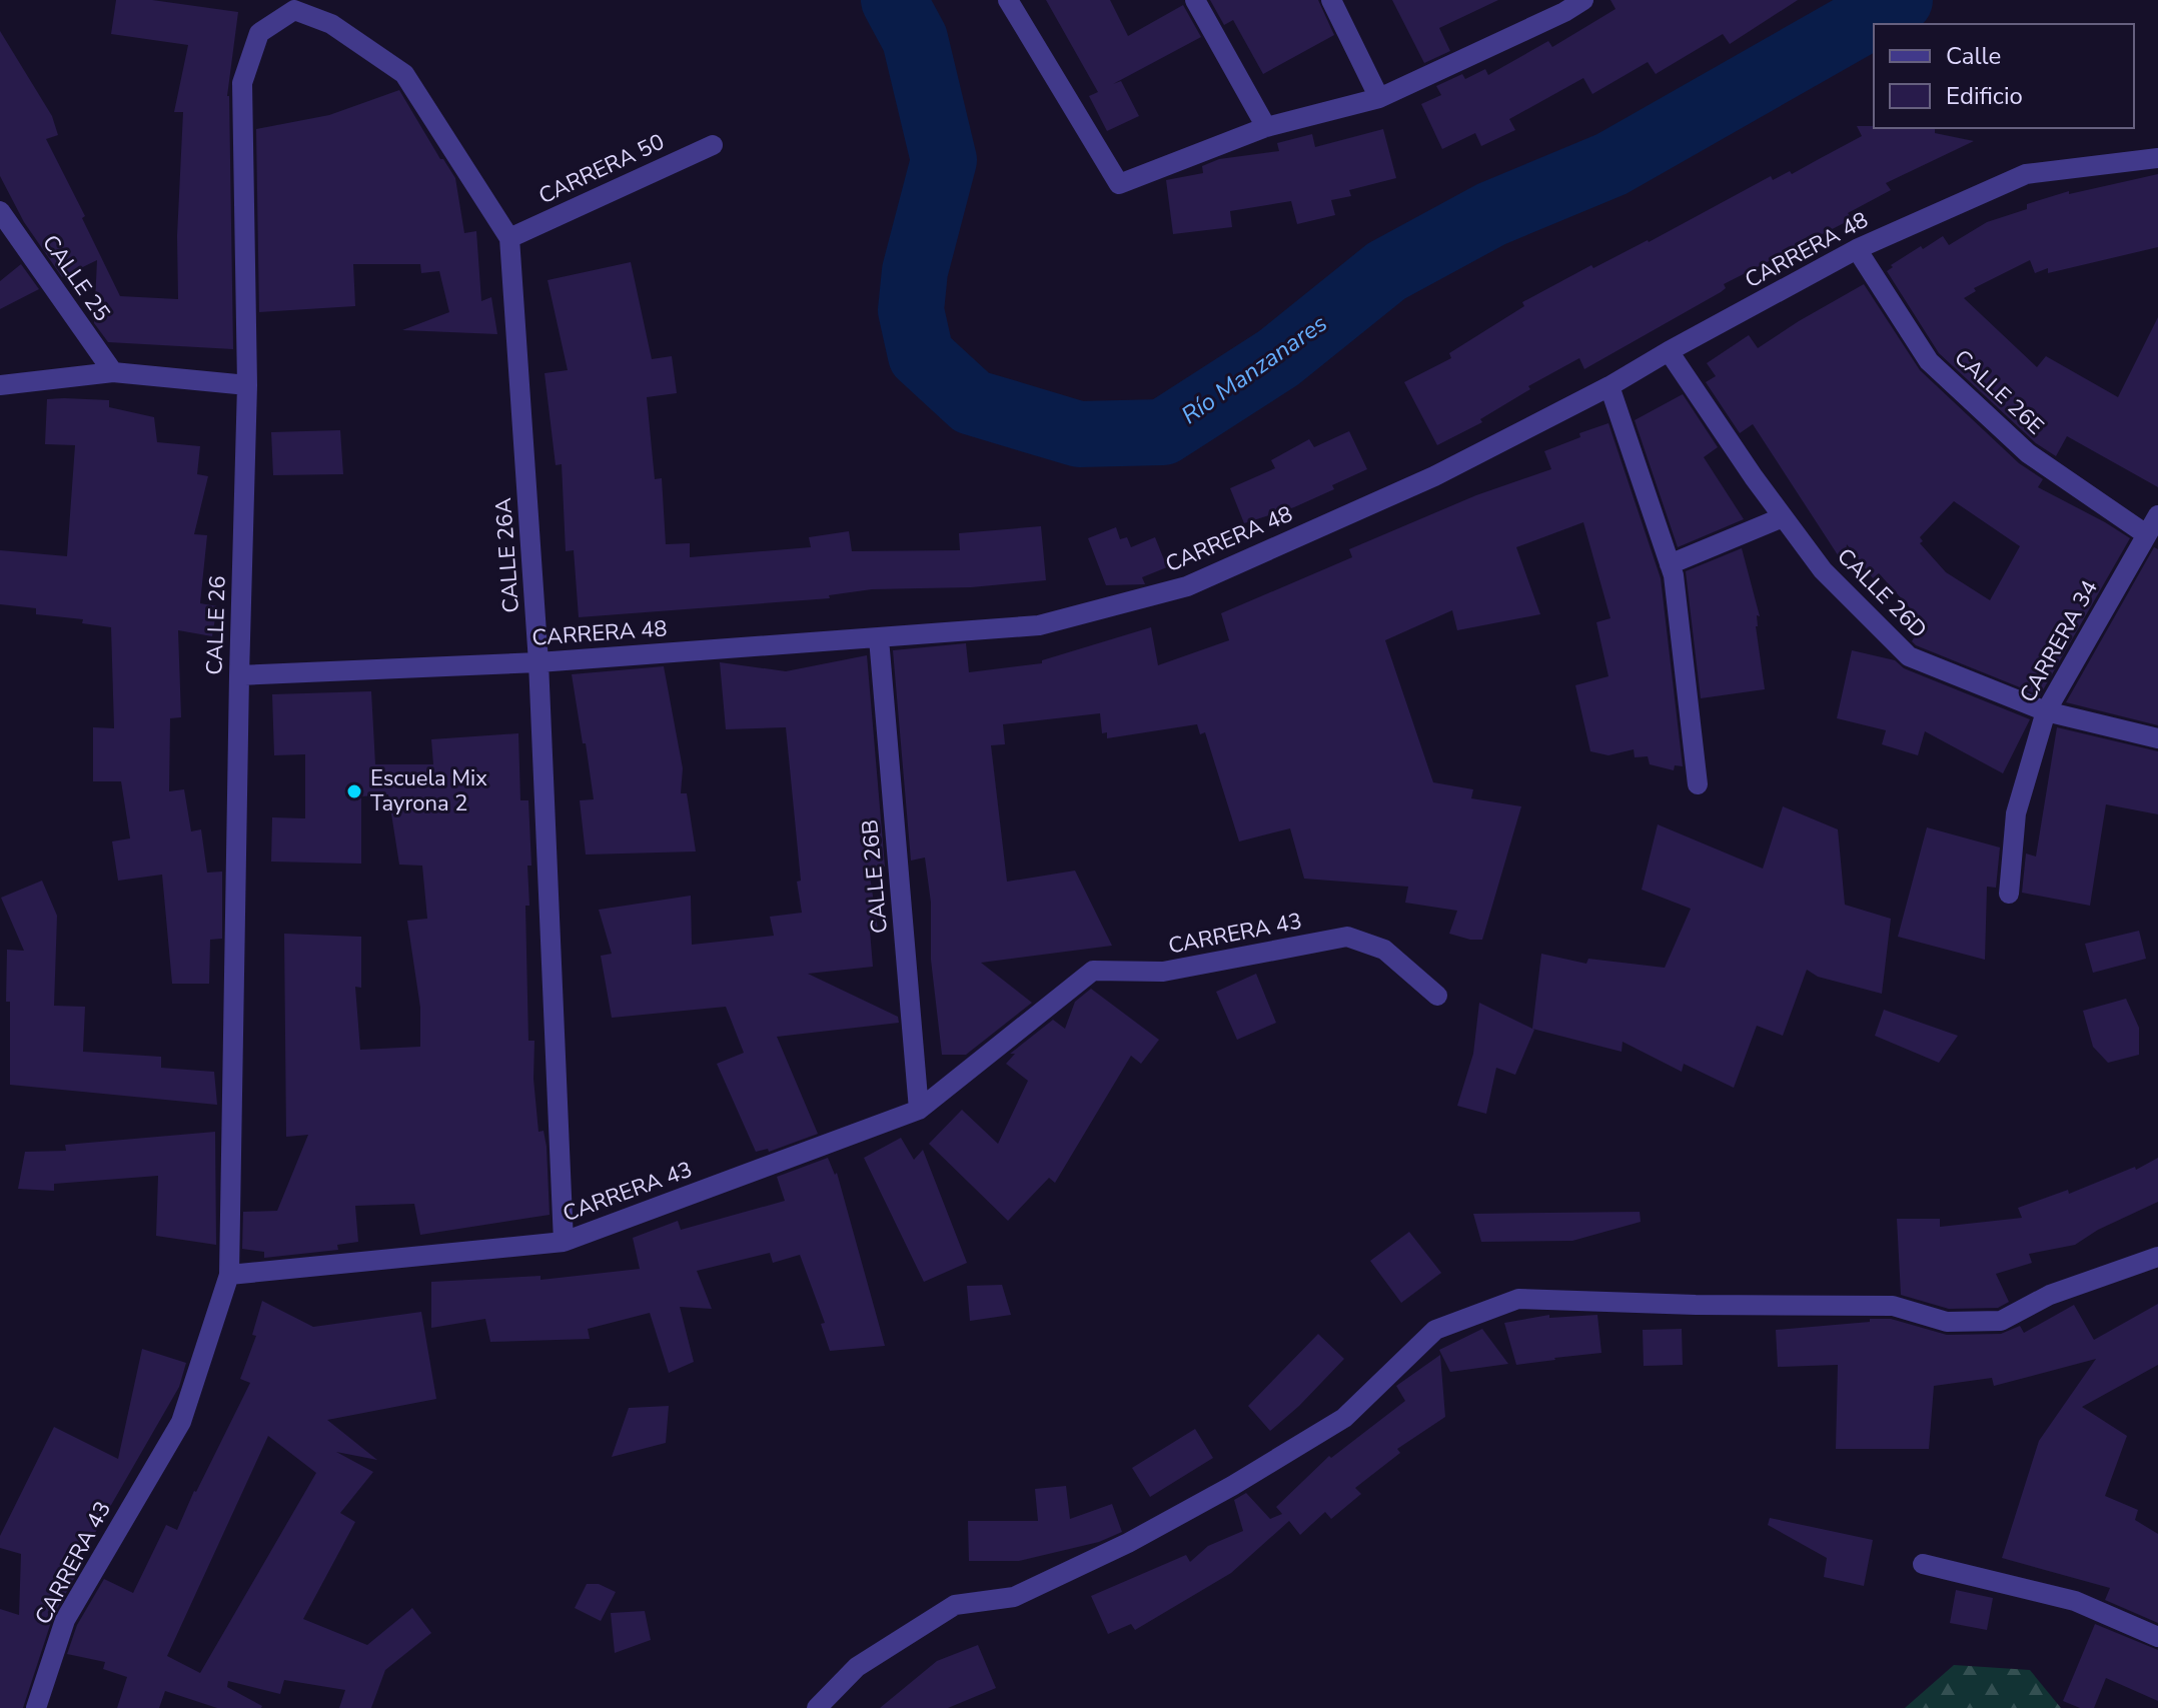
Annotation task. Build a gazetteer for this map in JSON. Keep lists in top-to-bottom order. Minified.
{"streets":{"street":["CARRERA 50","CARRERA 48","CALLE 25","CALLE 26E","CALLE 26A","CALLE 26D","CALLE 26","CARRERA 34","CALLE 26B","CARRERA 43"]},"crossings":[["CARRERA 50","CALLE 26A"],["CARRERA 48","CALLE 26E"],["CARRERA 48","CALLE 26A"],["CARRERA 48","CALLE 26D"],["CARRERA 48","CALLE 26"],["CARRERA 48","CALLE 26B"],["CALLE 26E","CARRERA 34"],["CALLE 26A","CALLE 26"],["CALLE 26A","CARRERA 43"],["CALLE 26D","CARRERA 34"],["CALLE 26","CARRERA 43"],["CALLE 26B","CARRERA 43"]],"water":["Río Manzanares"],"places":["Escuela Mix Tayrona 2"],"legend":["Calle","Edificio"]}
